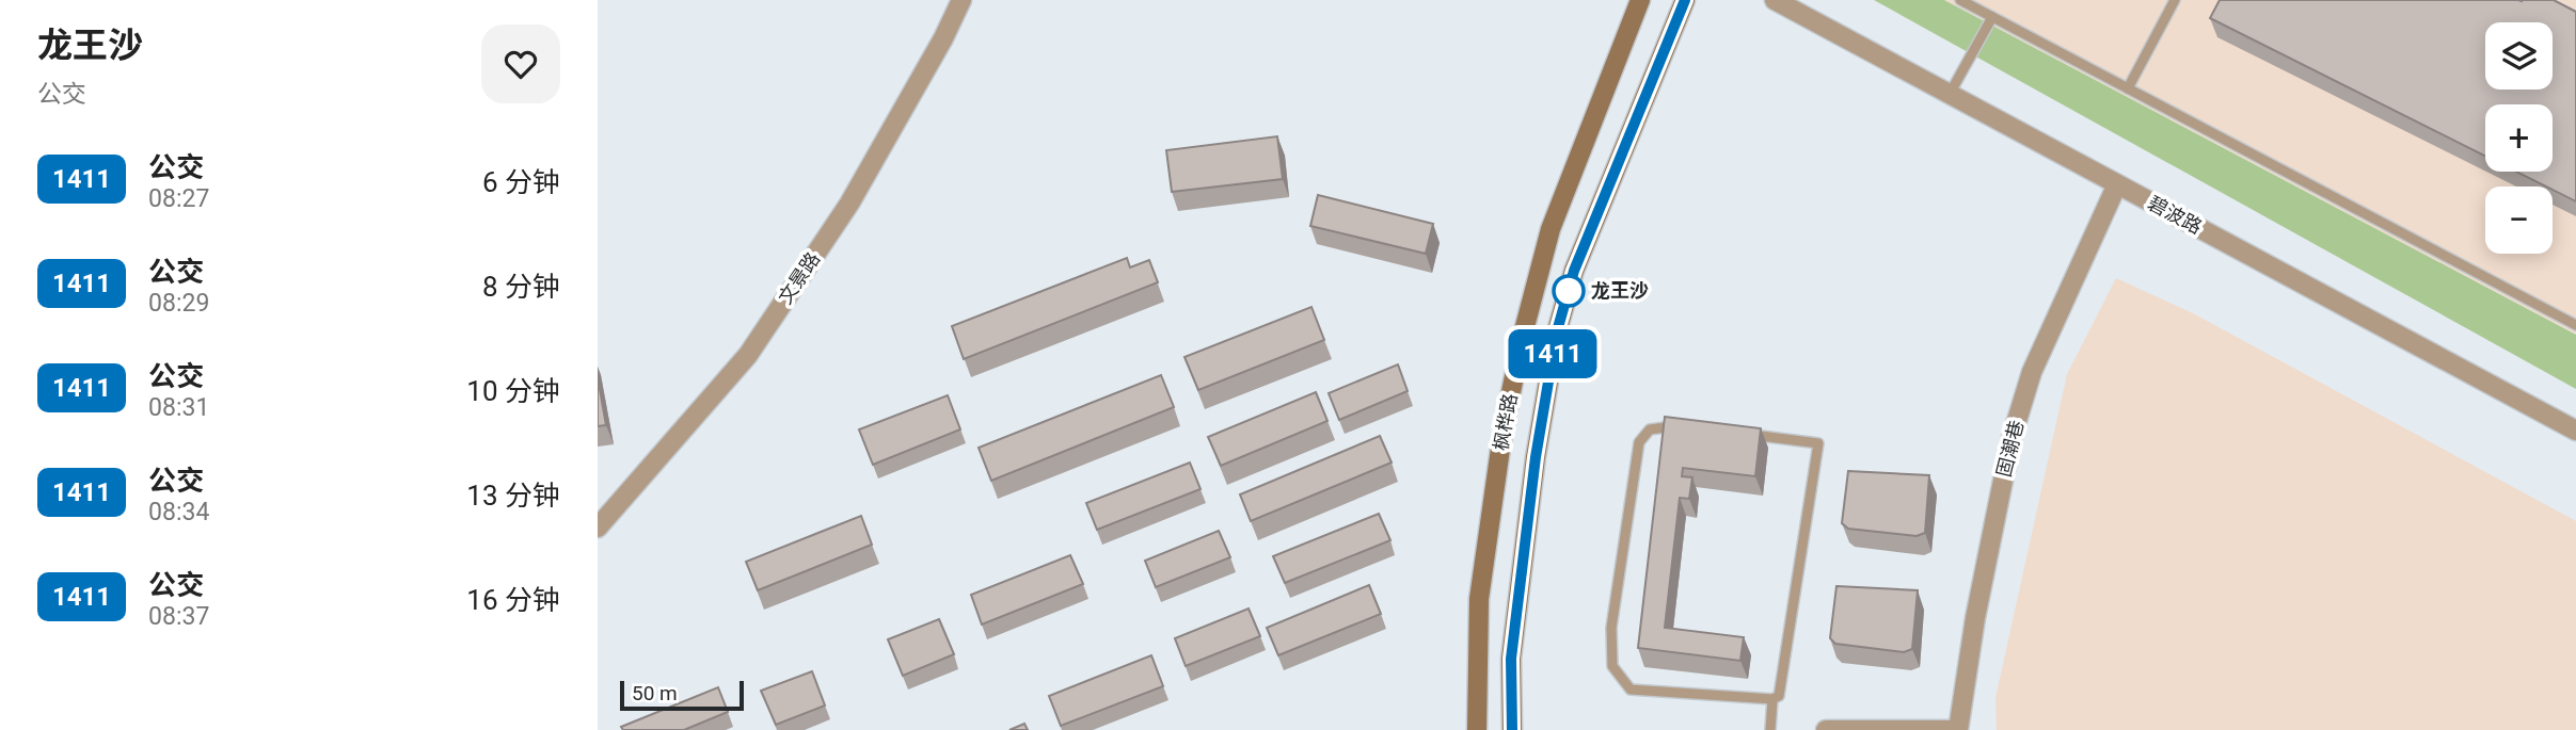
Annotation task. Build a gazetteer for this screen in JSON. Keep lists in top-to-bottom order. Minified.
{"streets":{"main road":["枫桦路"],"street":["碧波路","文景路","固潮巷"]},"crossings":[["碧波路","固潮巷"]],"places":["龙王沙"],"lines":["bus line 1411"],"scale_bar":"50 m","page":{"heading":["龙王沙","公交"],"on_map":"1411","map_buttons":["+","−"],"list":[{"mark":"1411","name":"公交","note":"08:27","value":"6 分钟"},{"mark":"1411","name":"公交","note":"08:29","value":"8 分钟"},{"mark":"1411","name":"公交","note":"08:31","value":"10 分钟"},{"mark":"1411","name":"公交","note":"08:34","value":"13 分钟"},{"mark":"1411","name":"公交","note":"08:37","value":"16 分钟"}],"scale":"50 m"}}
